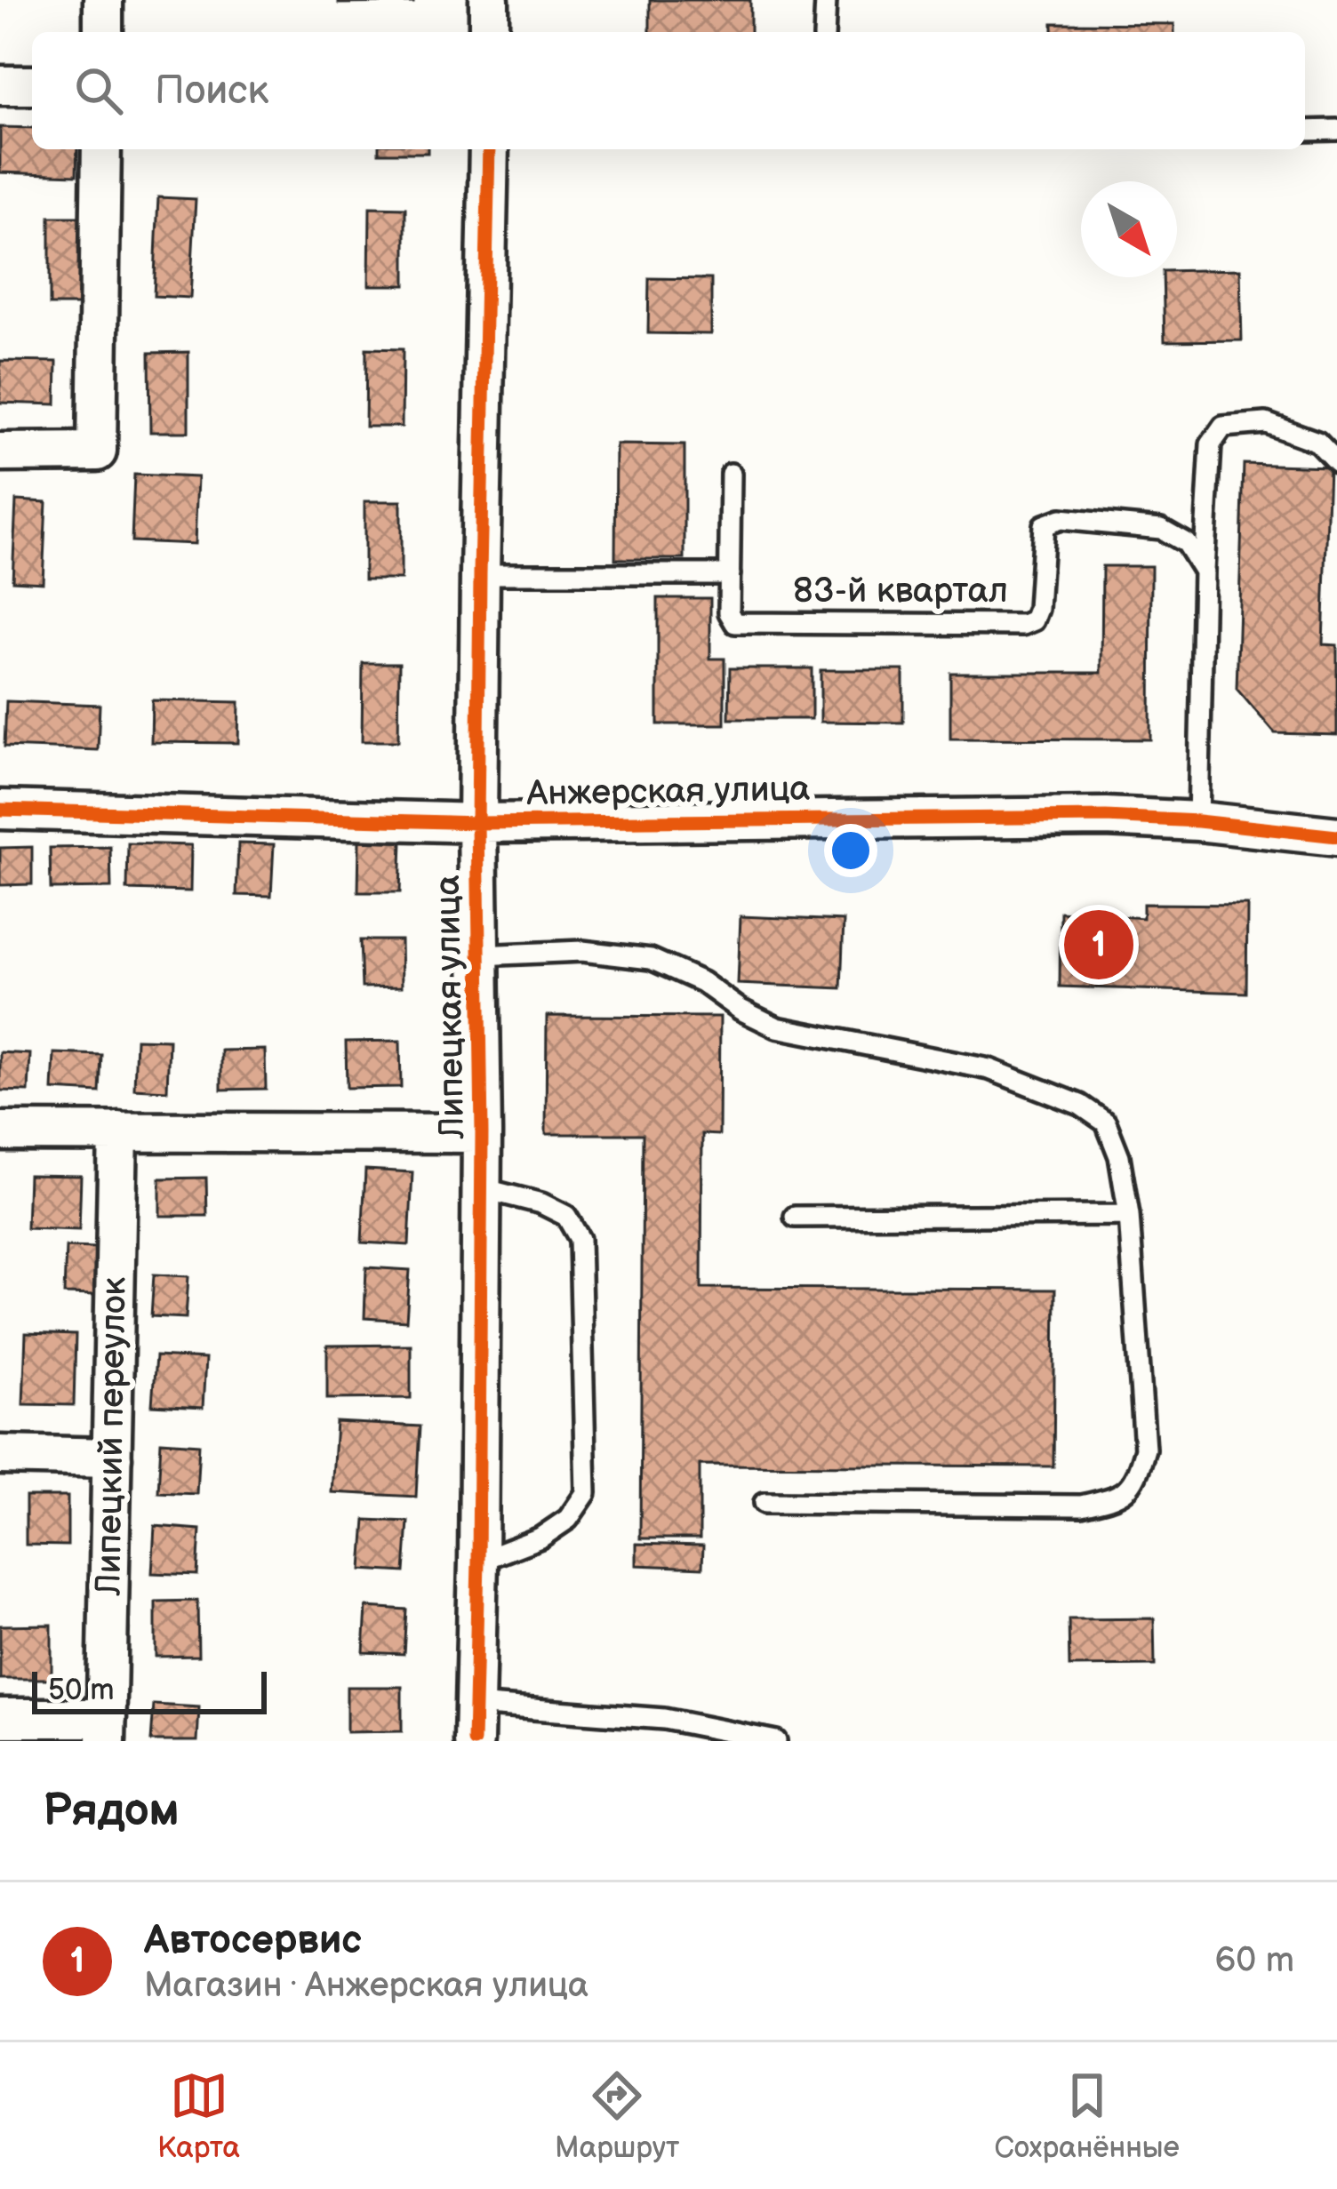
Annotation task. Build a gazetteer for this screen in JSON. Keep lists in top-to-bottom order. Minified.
{"streets":{"street":["Анжерская улица","Липецкая улица","Липецкий переулок"],"lane":["83-й квартал"]},"crossings":[["Анжерская улица","Липецкая улица"]],"scale_bar":"50 m","north":"bottom right","page":{"search":"Поиск","pins":"1","scale":"50 m","heading":"Рядом","list":[{"mark":"1","name":"Автосервис","note":"Магазин · Анжерская улица","value":"60 m"}],"nav":["Карта","Маршрут","Сохранённые"]}}
